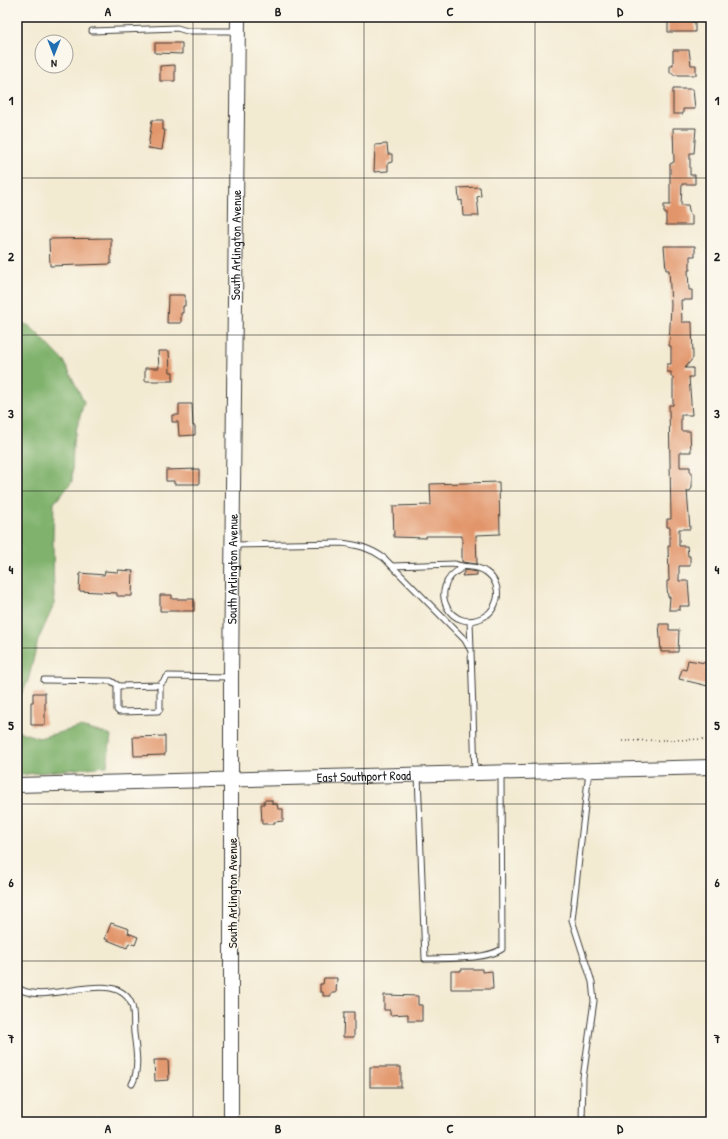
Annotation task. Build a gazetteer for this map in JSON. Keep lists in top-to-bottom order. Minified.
{"streets":{"main road":["South Arlington Avenue","East Southport Road"]},"crossings":[["South Arlington Avenue","East Southport Road"]],"north":"bottom","grid":{"columns":["A","B","C","D"],"rows":["1","2","3","4","5","6","7"]}}
